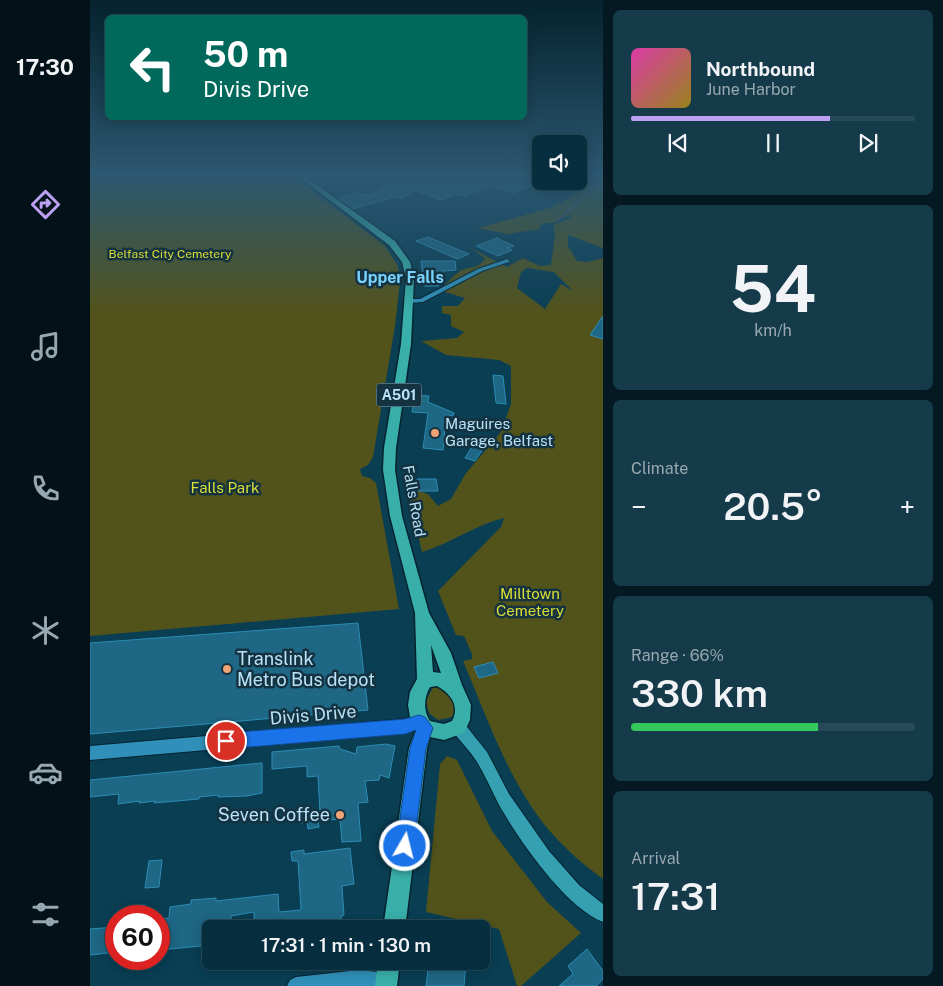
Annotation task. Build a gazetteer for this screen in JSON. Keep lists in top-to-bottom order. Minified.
{"streets":{"main road":["A501","Falls Road"],"street":["Divis Drive"]},"crossings":[["A501","Falls Road"],["A501","Divis Drive"],["Falls Road","Divis Drive"]],"districts":["Upper Falls"],"parks":["Belfast City Cemetery","Falls Park","Milltown Cemetery"],"places":["Maguires Garage, Belfast","Translink Metro Bus depot","Seven Coffee"],"page":{"tabs":"17:30","turn":["50 m","Divis Drive"],"song":["Northbound","June Harbor"],"tile":[["54","km/h"],"Climate",["Range · 66%","330 km"],["Arrival","17:31"]],"heat":["−","20.5°","+"],"limit":"60","trip":"17:31 · 1 min · 130 m"}}
